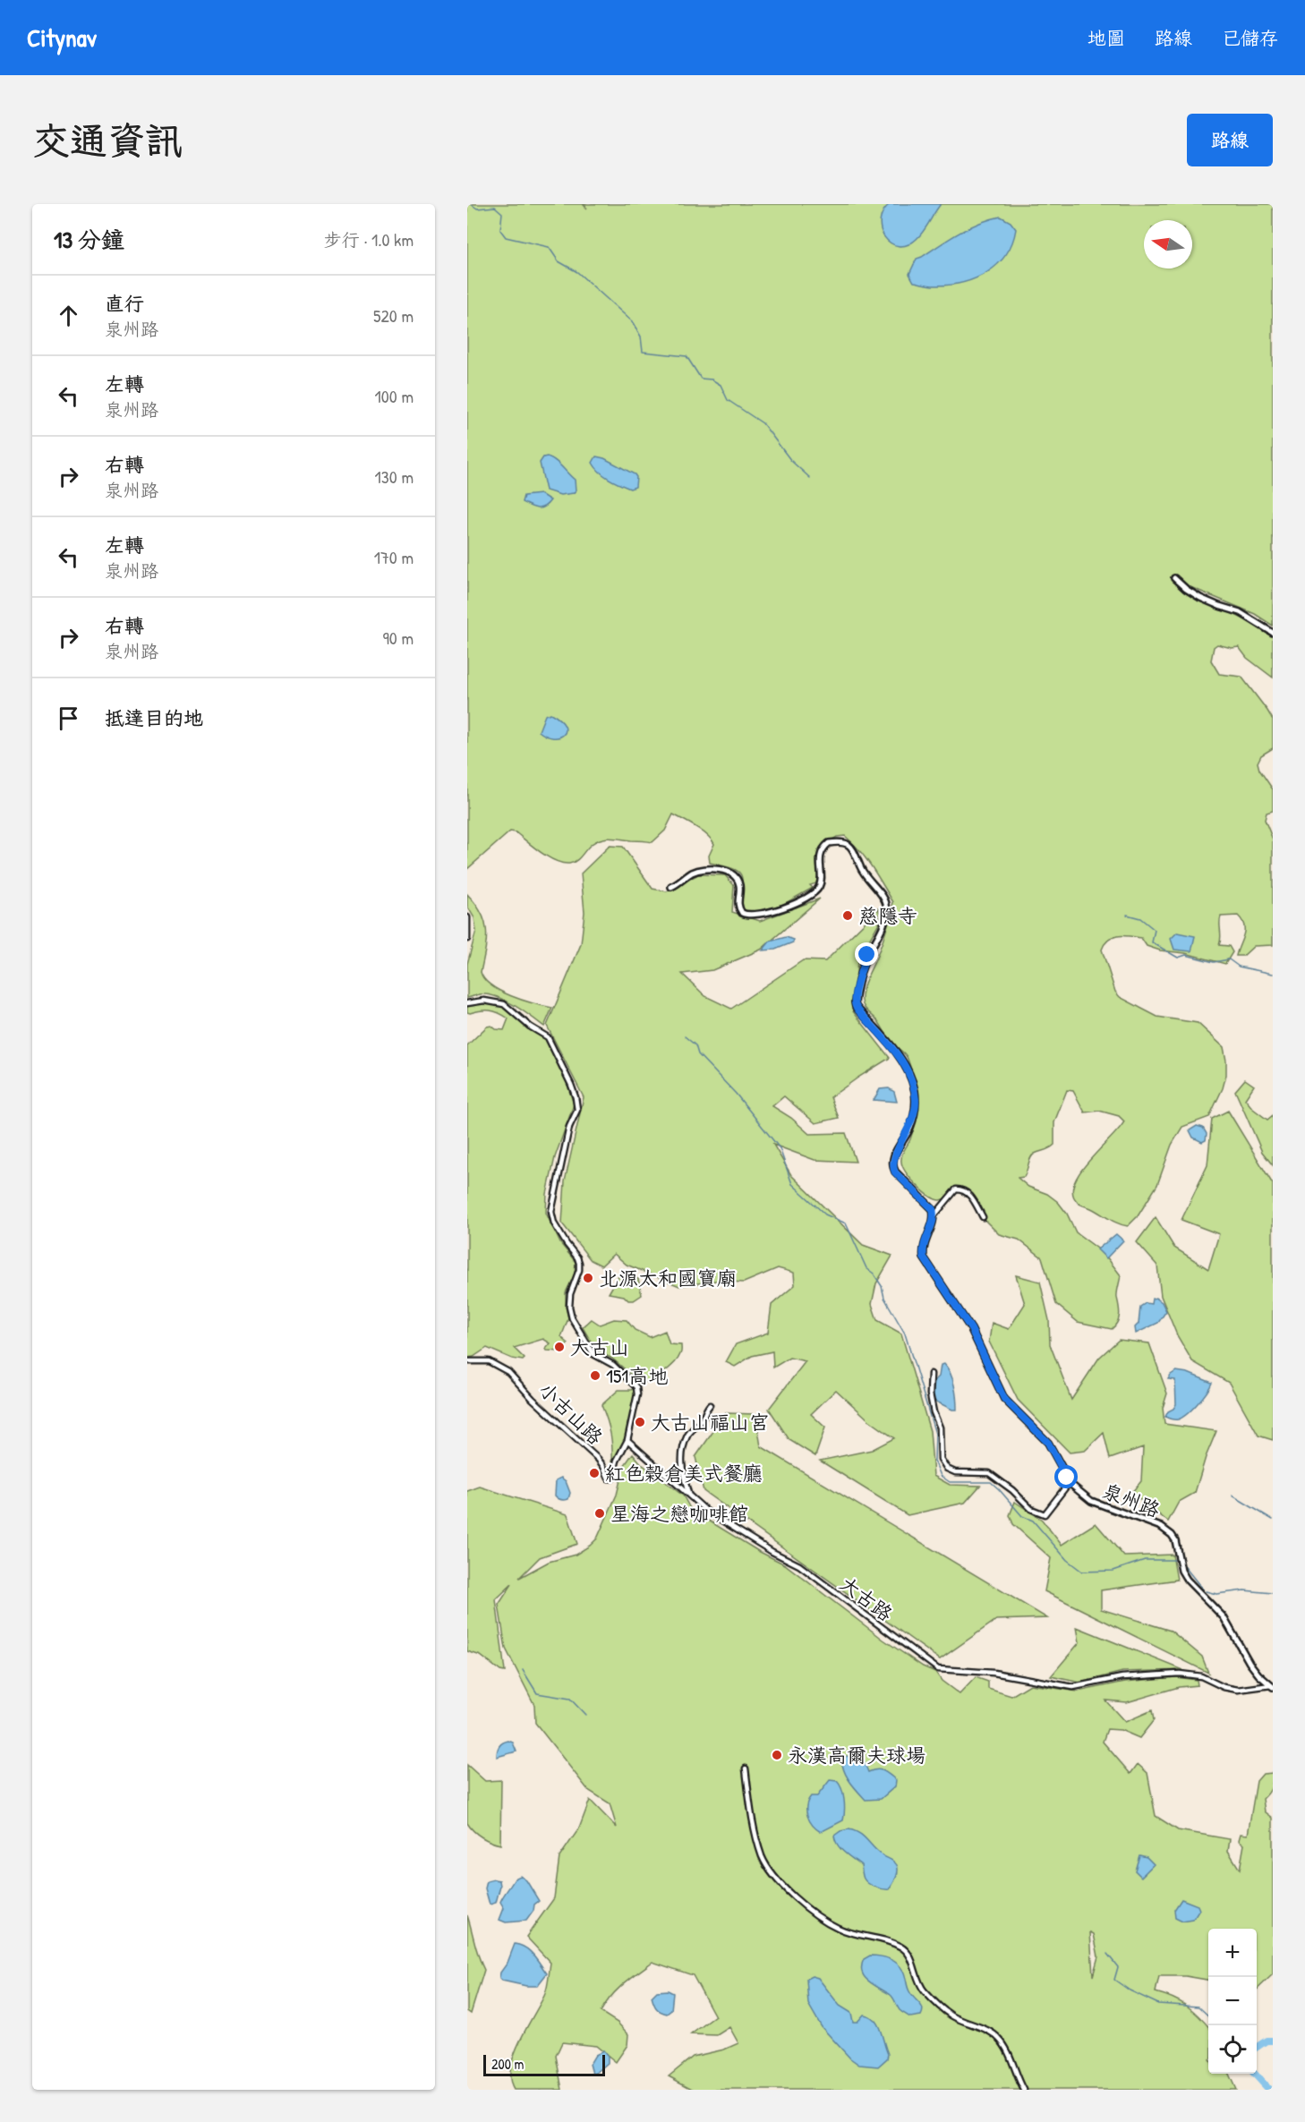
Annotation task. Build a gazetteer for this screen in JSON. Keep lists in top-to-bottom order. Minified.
{"streets":{"street":["小古山路","泉州路","大古路"]},"crossings":[["小古山路","大古路"],["泉州路","大古路"]],"places":["慈隱寺","北源太和國寶廟","大古山","151高地","大古山福山宮","紅色榖倉美式餐廳","星海之戀咖啡館","永漢高爾夫球場"],"scale_bar":"200 m","north":"left","page":{"header":"Citynav","nav":["地圖","路線","已儲存"],"buttons":"路線","title":"交通資訊","heading":["13 分鐘","步行 · 1.0 km"],"list":[["直行","泉州路","520 m"],["左轉","泉州路","100 m"],["右轉","泉州路","130 m"],["左轉","泉州路","170 m"],["右轉","泉州路","90 m"],"抵達目的地"],"map_buttons":["+","−"],"scale":"200 m"}}
